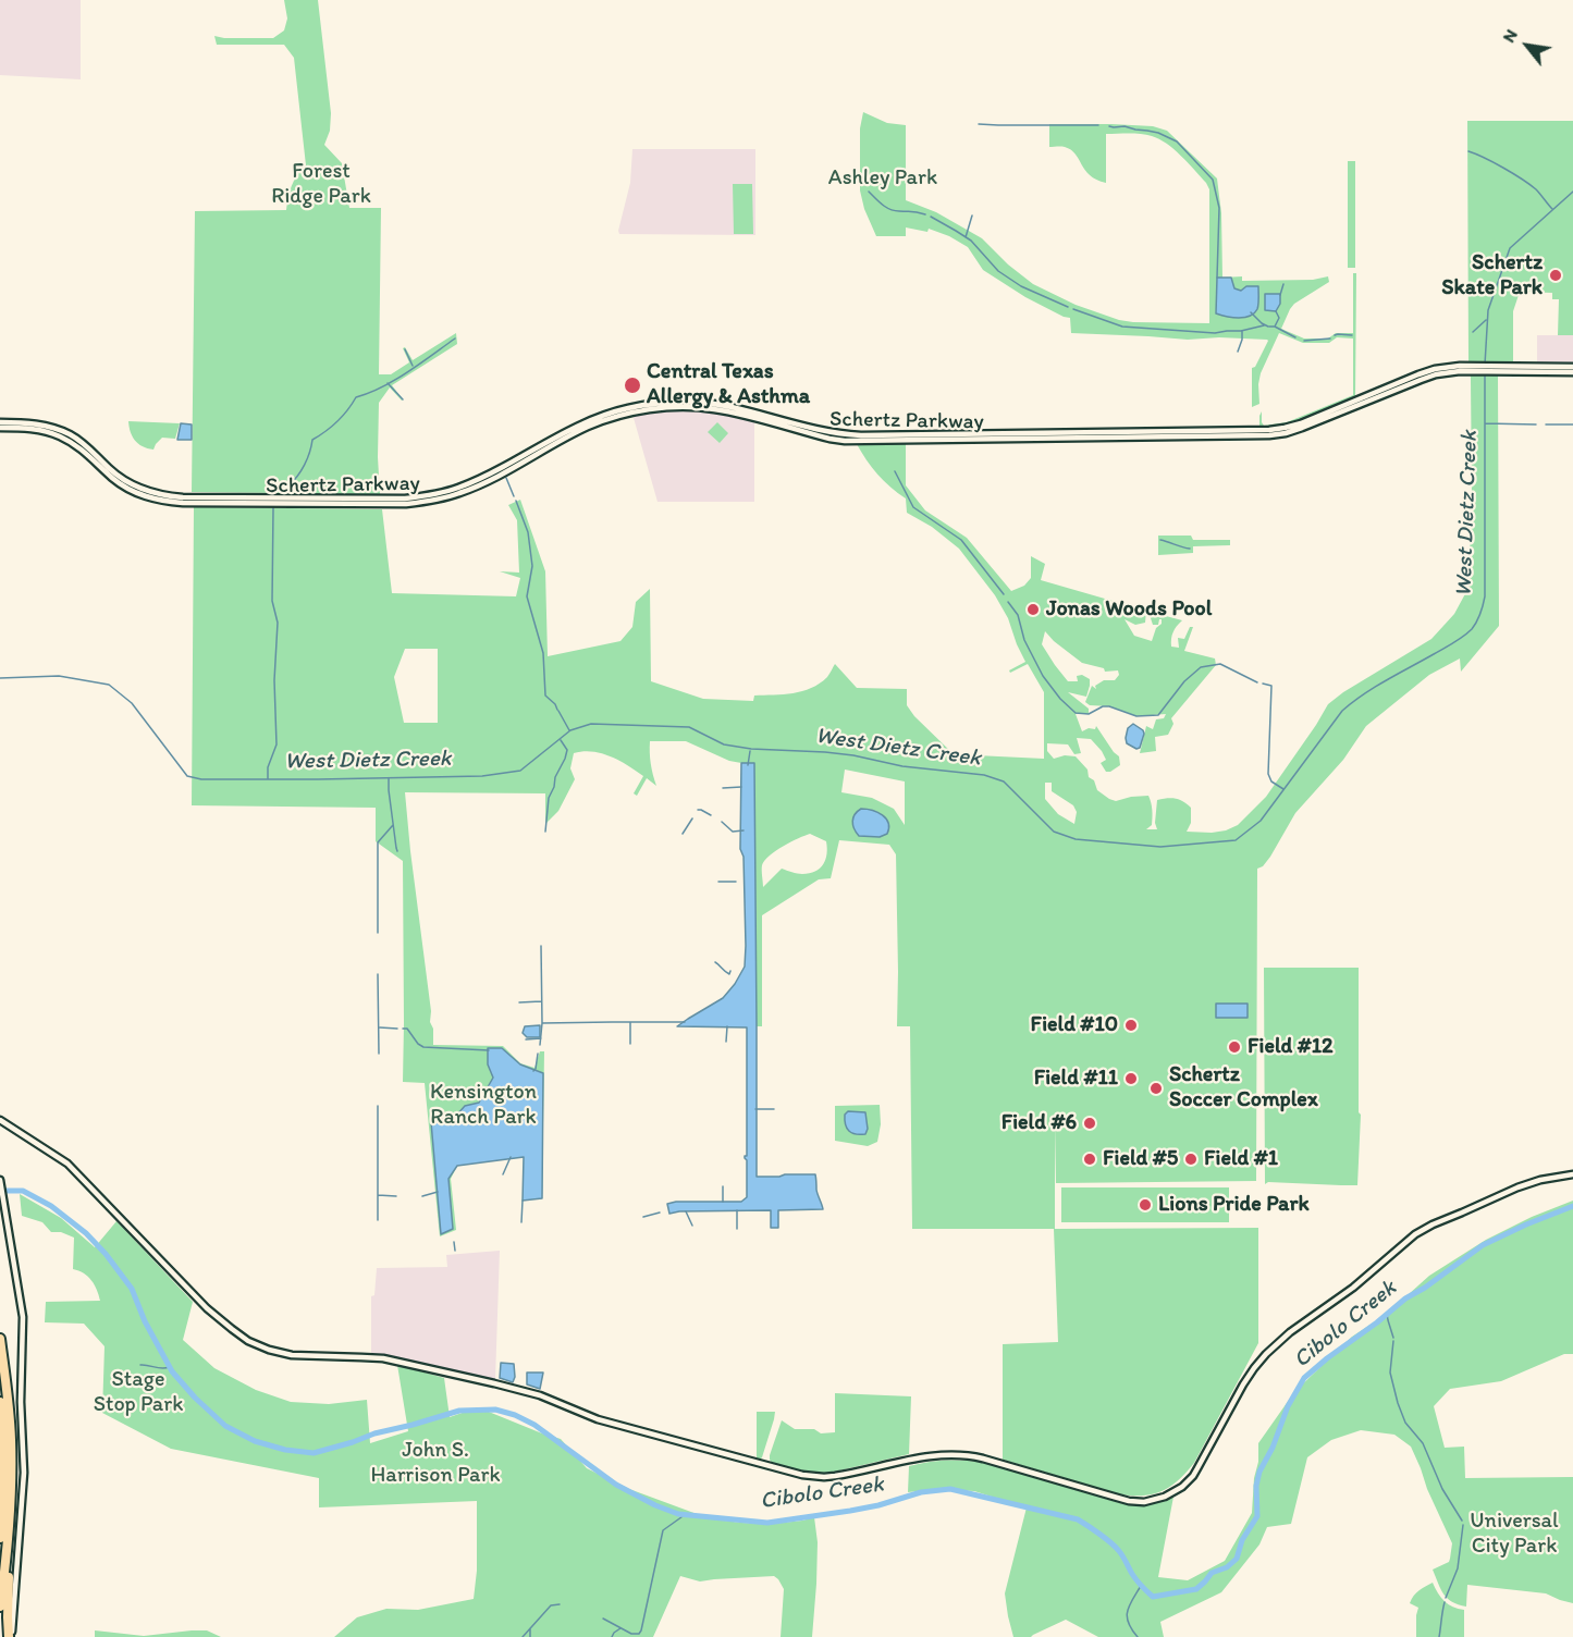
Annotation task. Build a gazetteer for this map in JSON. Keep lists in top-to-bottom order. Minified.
{"streets":{"main road":["Schertz Parkway"]},"water":["West Dietz Creek","Cibolo Creek"],"parks":["Forest Ridge Park","Ashley Park","Kensington Ranch Park","Stage Stop Park","John S. Harrison Park","Universal City Park"],"places":["Schertz Skate Park","Central Texas Allergy & Asthma","Jonas Woods Pool","Field #10","Field #12","Field #11","Schertz Soccer Complex","Field #6","Field #5","Field #1","Lions Pride Park"],"north":"top left"}
